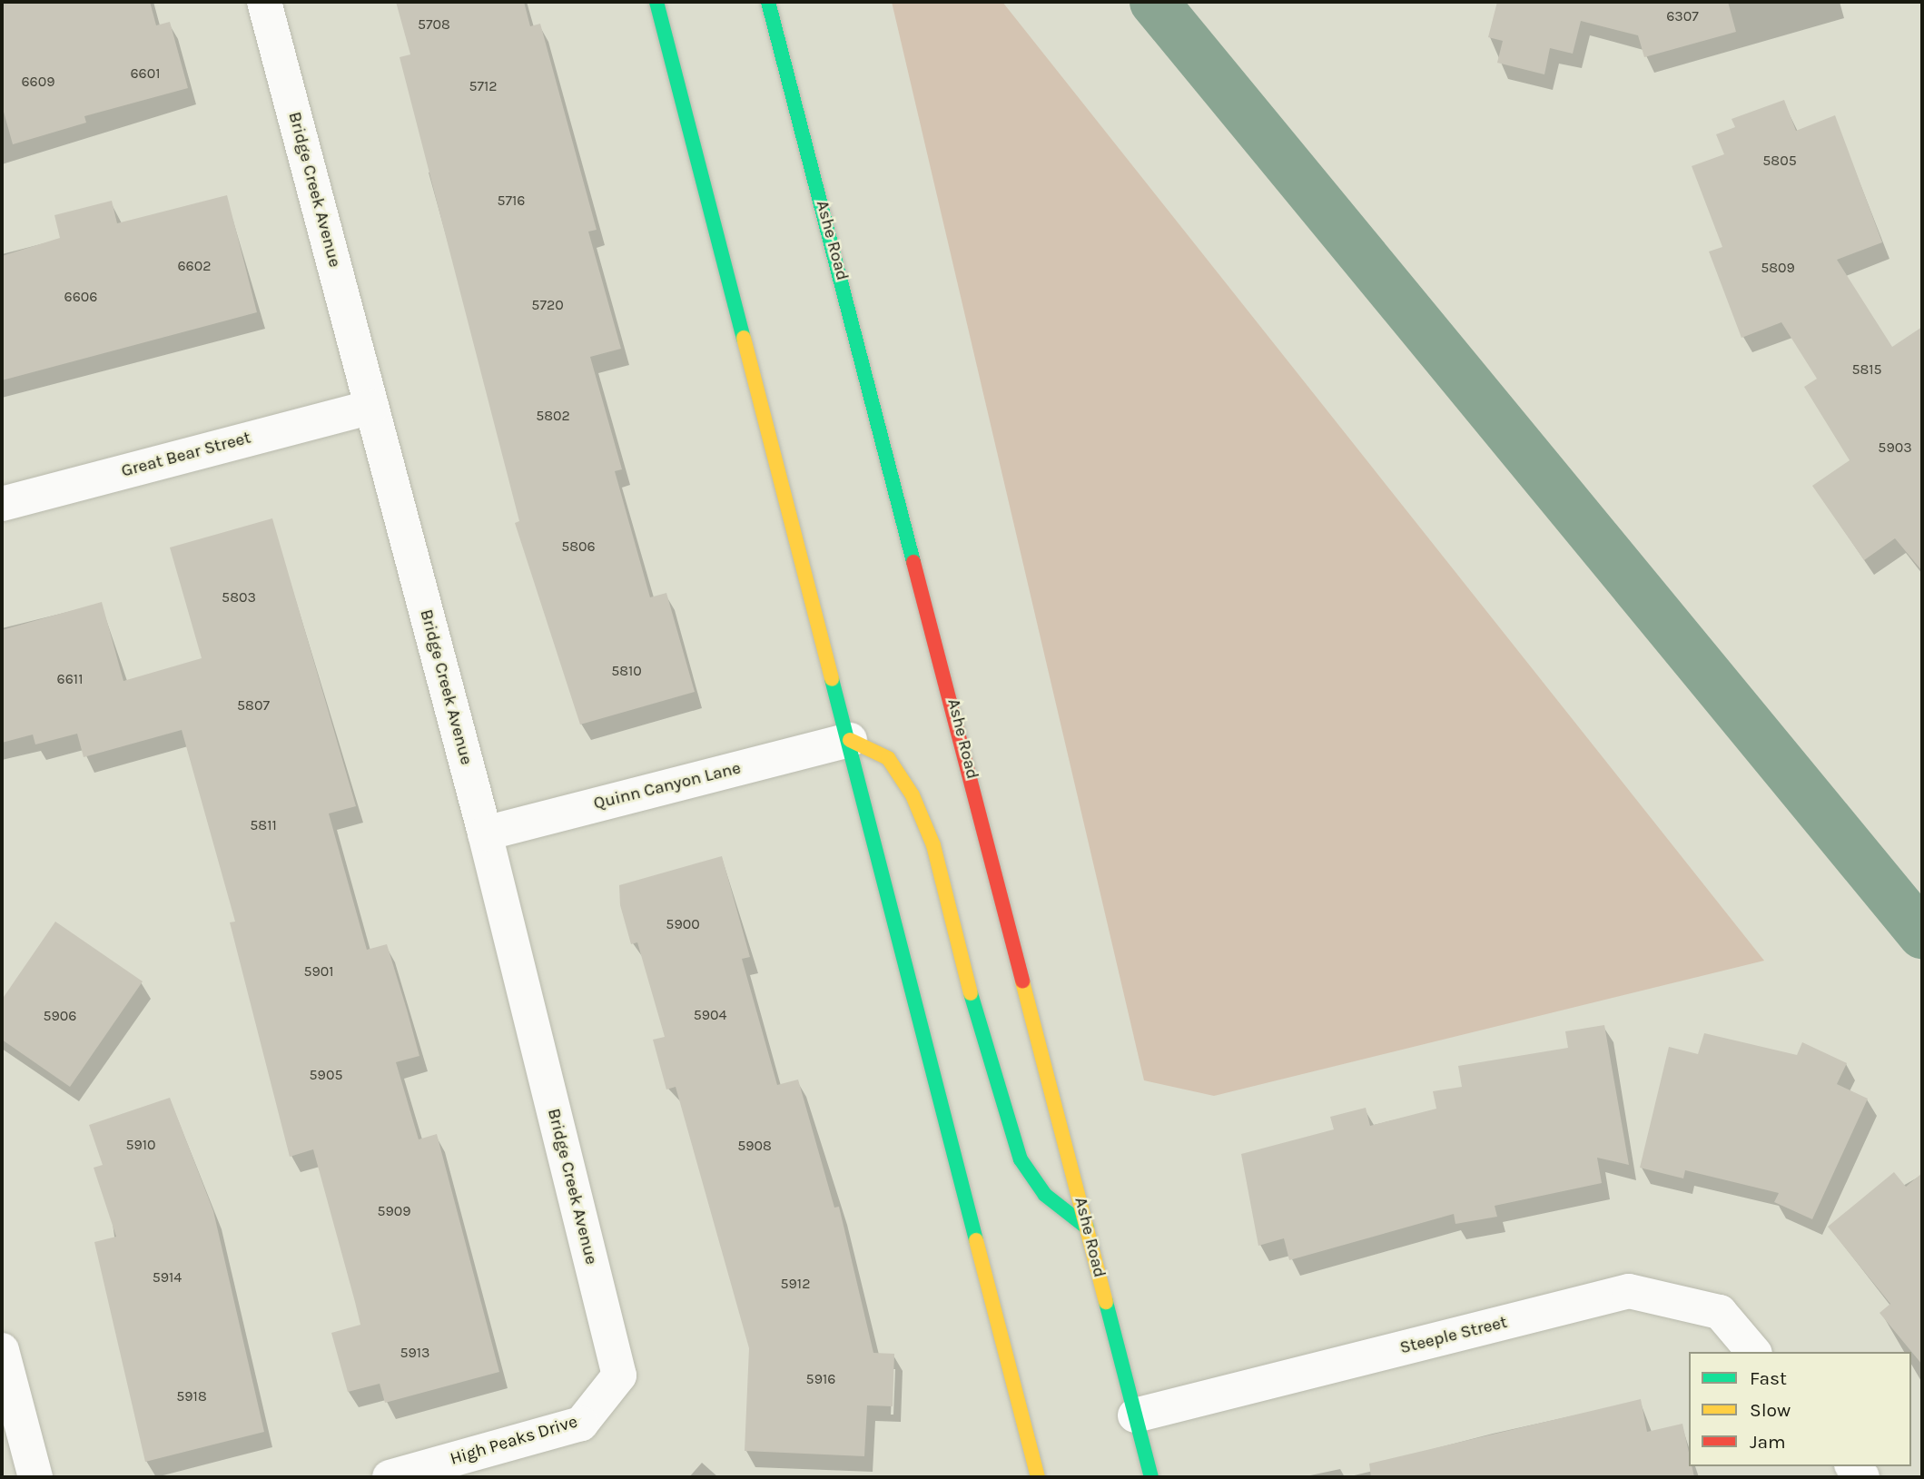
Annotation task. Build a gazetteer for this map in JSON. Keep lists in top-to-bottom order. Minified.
{"streets":{"street":["Bridge Creek Avenue","Ashe Road","Great Bear Street","Quinn Canyon Lane","Steeple Street","High Peaks Drive"]},"crossings":[["Bridge Creek Avenue","Great Bear Street"],["Bridge Creek Avenue","Quinn Canyon Lane"],["Bridge Creek Avenue","High Peaks Drive"],["Ashe Road","Steeple Street"]],"house_numbers":["6307","5708","6601","6609","5712","5805","5716","6602","5809","6606","5720","5815","5802","5903","5806","5803","5810","6611","5807","5811","5900","5901","5904","5906","5905","5910","5908","5909","5914","5912","5913","5916","5918"],"legend":["Fast","Slow","Jam"]}
